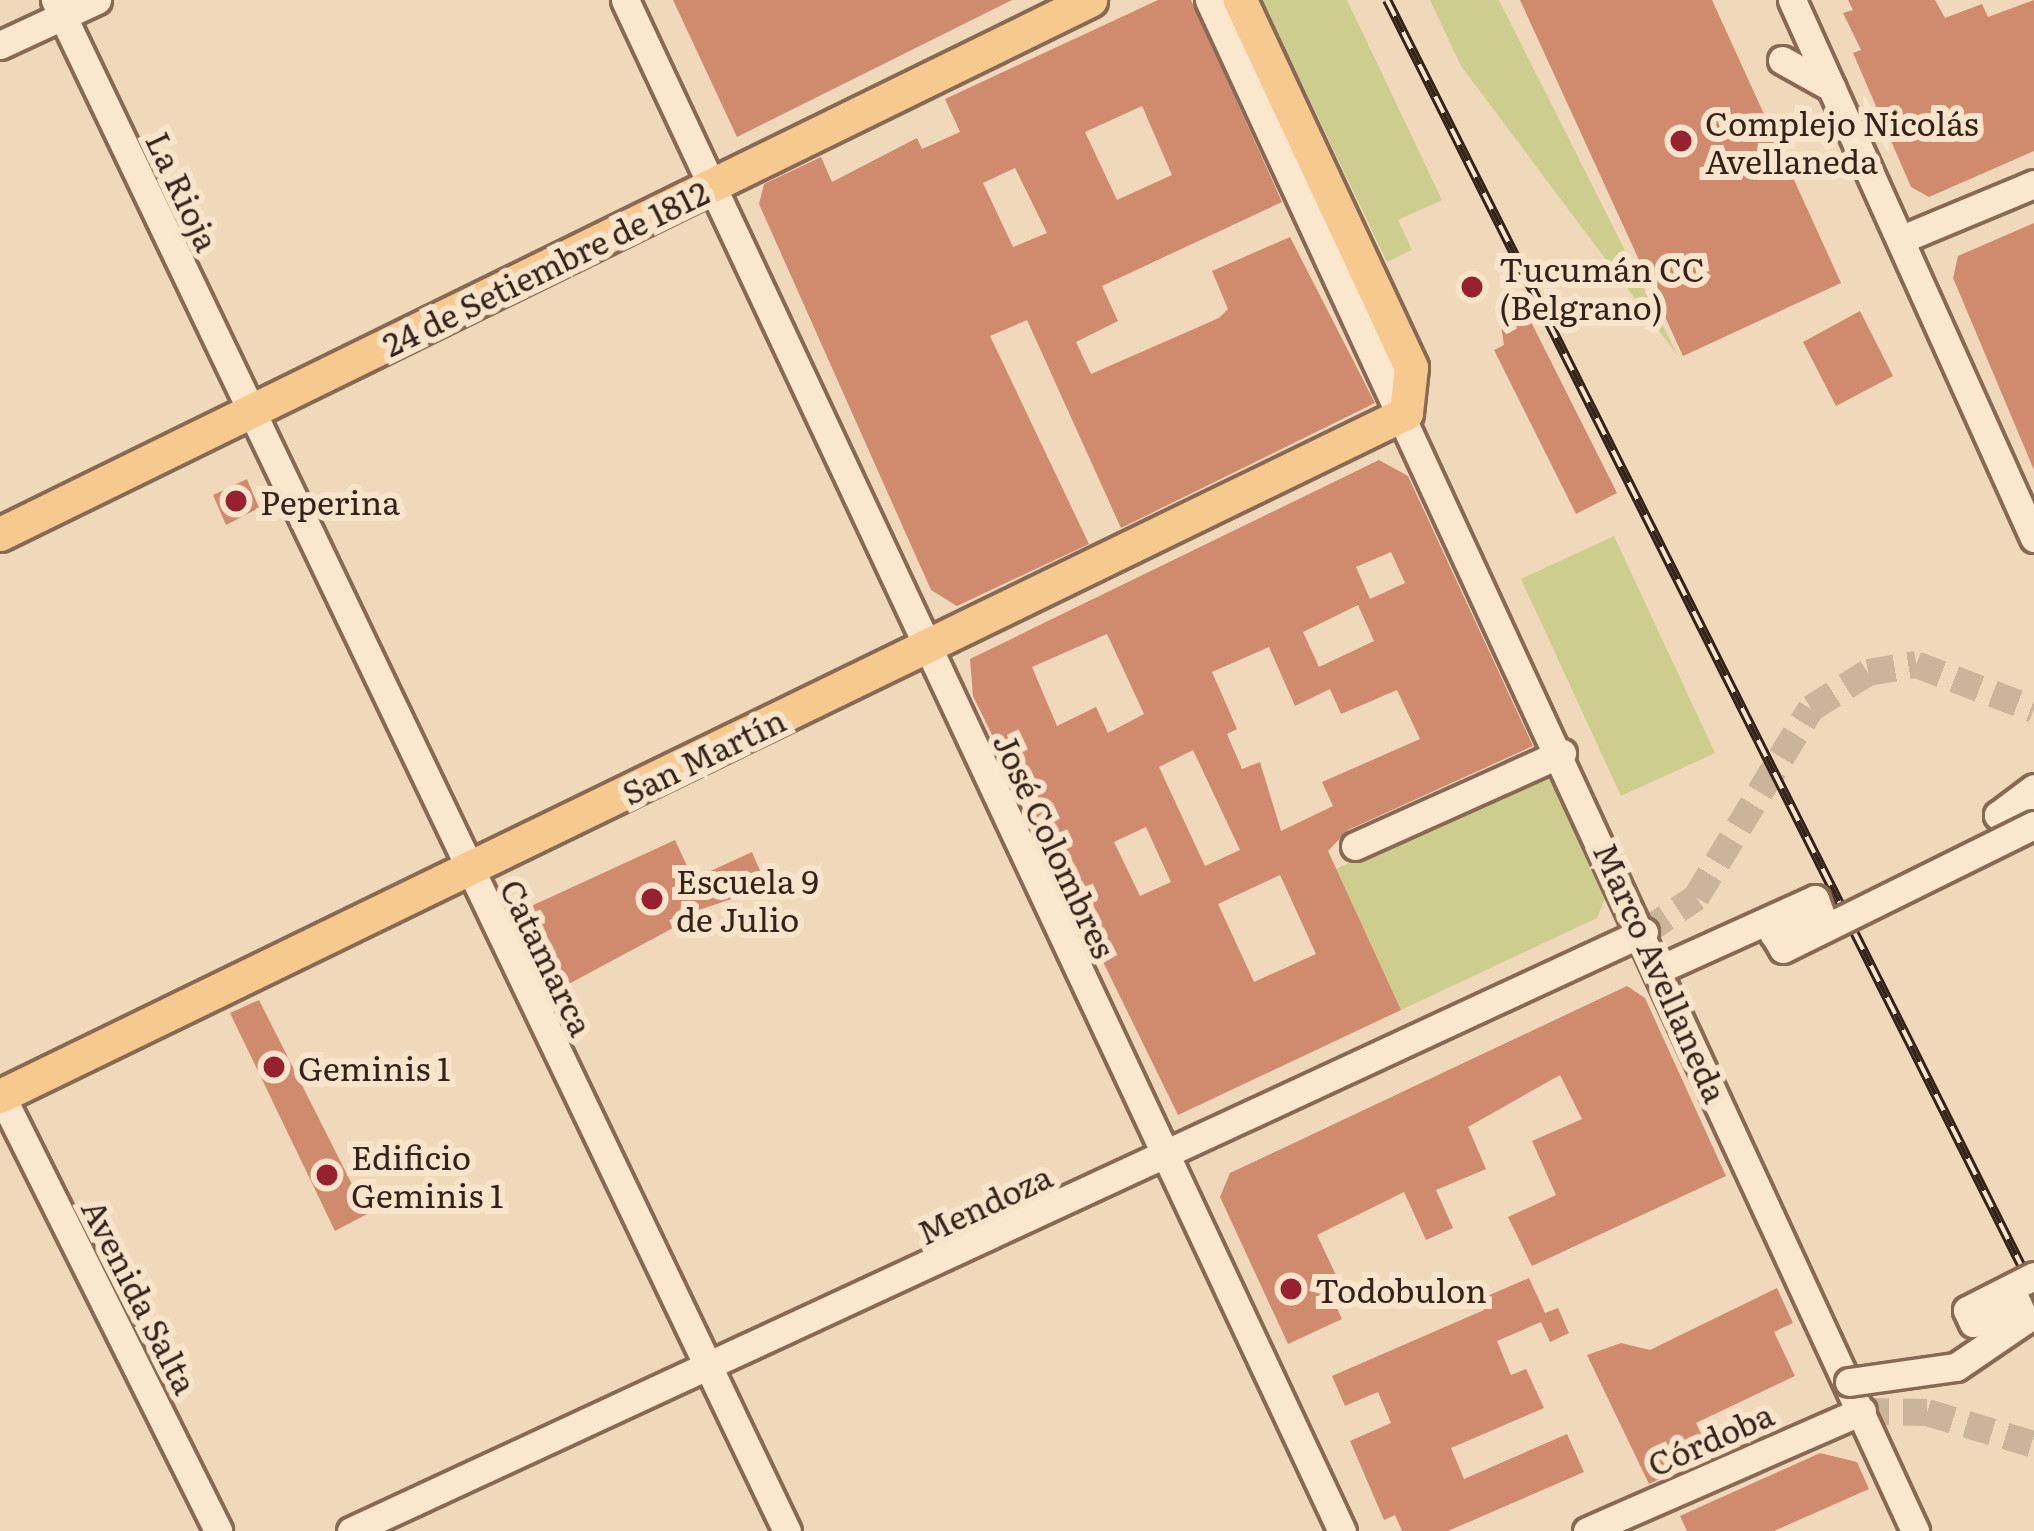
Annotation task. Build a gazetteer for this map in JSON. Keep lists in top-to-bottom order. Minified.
{"streets":{"main road":["24 de Setiembre de 1812","San Martín","Marco Avellaneda"],"street":["La Rioja","José Colombres","Catamarca","Mendoza","Avenida Salta","Córdoba"]},"crossings":[["La Rioja","24 de Setiembre de 1812"],["La Rioja","Catamarca"],["24 de Setiembre de 1812","José Colombres"],["24 de Setiembre de 1812","Catamarca"],["San Martín","José Colombres"],["San Martín","Catamarca"],["San Martín","Marco Avellaneda"],["San Martín","Avenida Salta"],["José Colombres","Mendoza"],["Catamarca","Mendoza"],["Marco Avellaneda","Mendoza"],["Marco Avellaneda","Córdoba"]],"places":["Complejo Nicolás Avellaneda","Tucumán CC (Belgrano)","Peperina","Escuela 9 de Julio","Geminis 1","Edificio Geminis 1","Todobulon"]}
